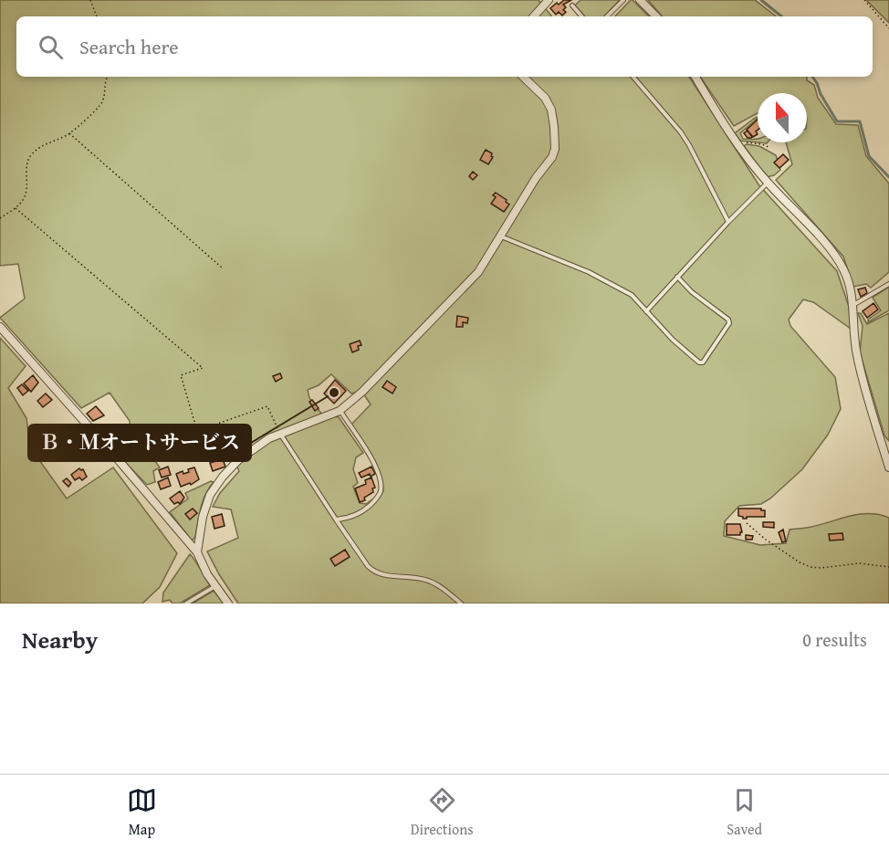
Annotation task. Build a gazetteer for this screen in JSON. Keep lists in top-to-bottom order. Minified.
{"places":["Ｂ・Ｍオートサービス"],"north":"top","page":{"search":"Search here","heading":["Nearby","0 results"],"nav":["Map","Directions","Saved"]}}
